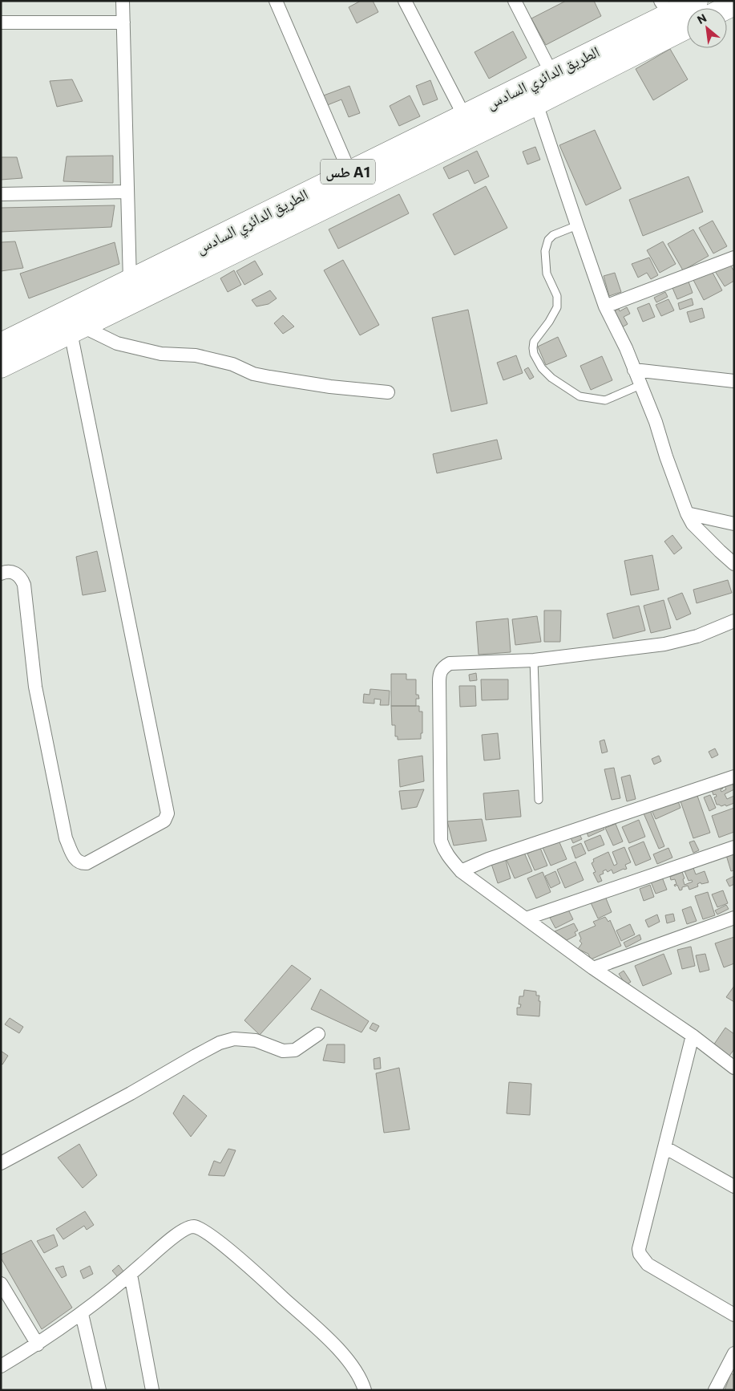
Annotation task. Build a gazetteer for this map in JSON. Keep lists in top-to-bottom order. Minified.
{"streets":{"highway":["الطريق الدائري السادس","طس A1"]},"north":"top left"}
